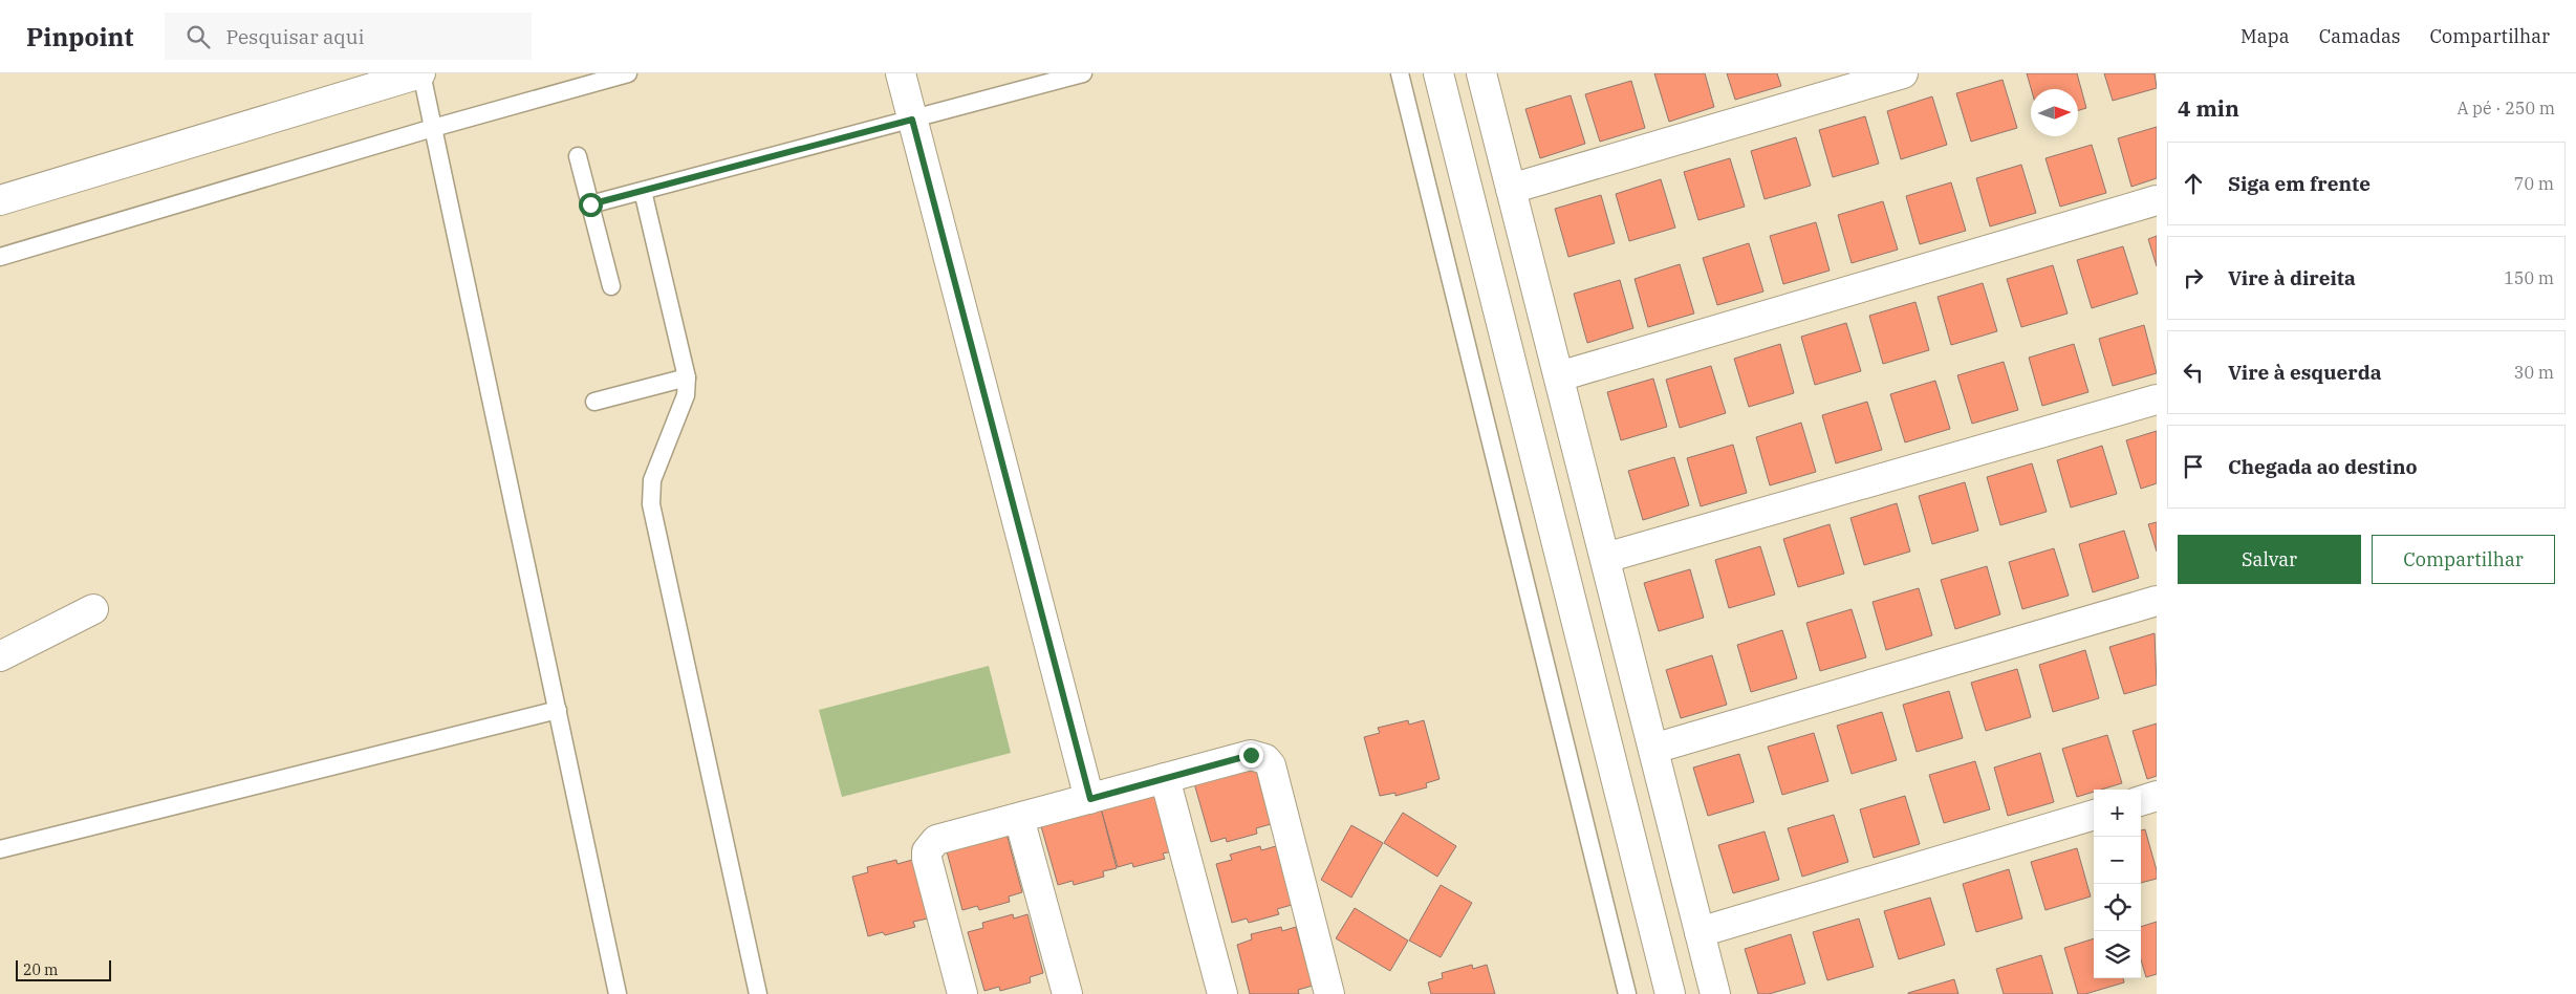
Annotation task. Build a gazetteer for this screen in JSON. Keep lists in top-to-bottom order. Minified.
{"scale_bar":"20 m","north":"right","page":{"header":"Pinpoint","search":"Pesquisar aqui","nav":["Mapa","Camadas","Compartilhar"],"heading":["4 min","A pé · 250 m"],"list":[["Siga em frente","70 m"],["Vire à direita","150 m"],["Vire à esquerda","30 m"],"Chegada ao destino"],"buttons":["Salvar","Compartilhar"],"map_buttons":["+","−"],"scale":"20 m"}}
